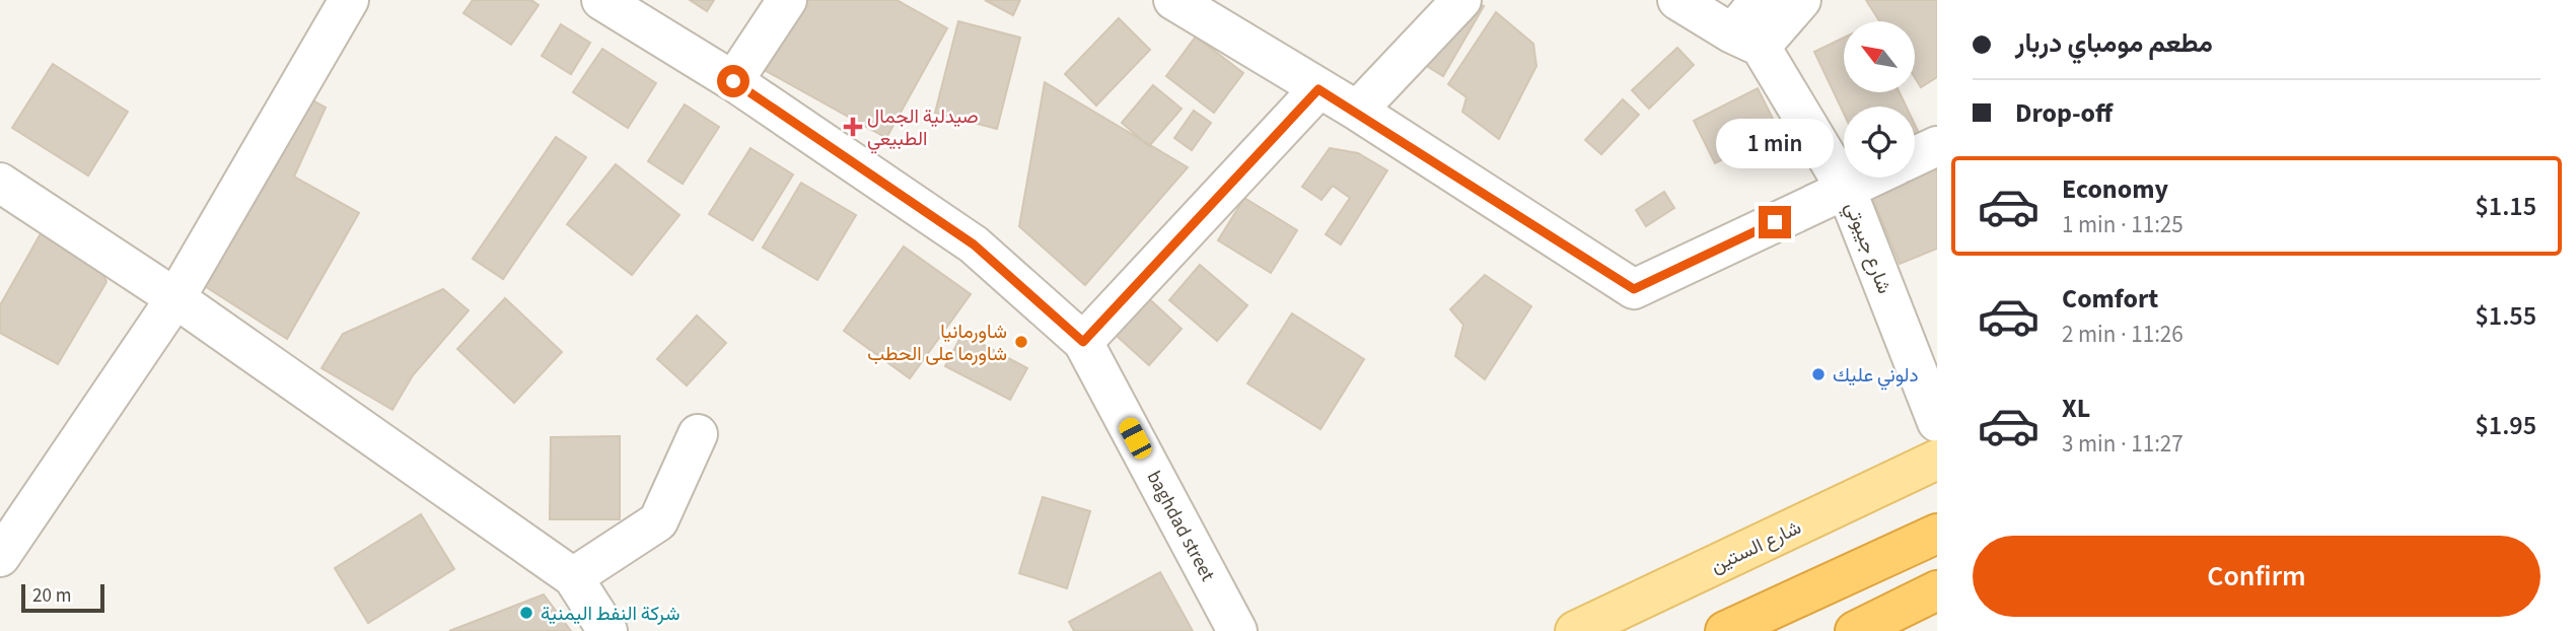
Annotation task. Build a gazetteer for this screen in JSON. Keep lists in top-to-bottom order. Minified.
{"streets":{"main road":["شارع الستين"],"street":["شارع جيبوتي","baghdad street"]},"places":{"health":["صيدلية الجمال الطبيعي"],"other":["شاورمانيا شاورما على الحطب","دلوني عليك","شركة النفط اليمنية"]},"scale_bar":"20 m","north":"top left","page":{"banner":["مطعم مومباي دربار","Drop-off"],"bubble":"1 min","list":[{"name":"Economy","note":"1 min · 11:25","value":"$1.15"},{"name":"Comfort","note":"2 min · 11:26","value":"$1.55"},{"name":"XL","note":"3 min · 11:27","value":"$1.95"}],"buttons":"Confirm","scale":"20 m"}}
